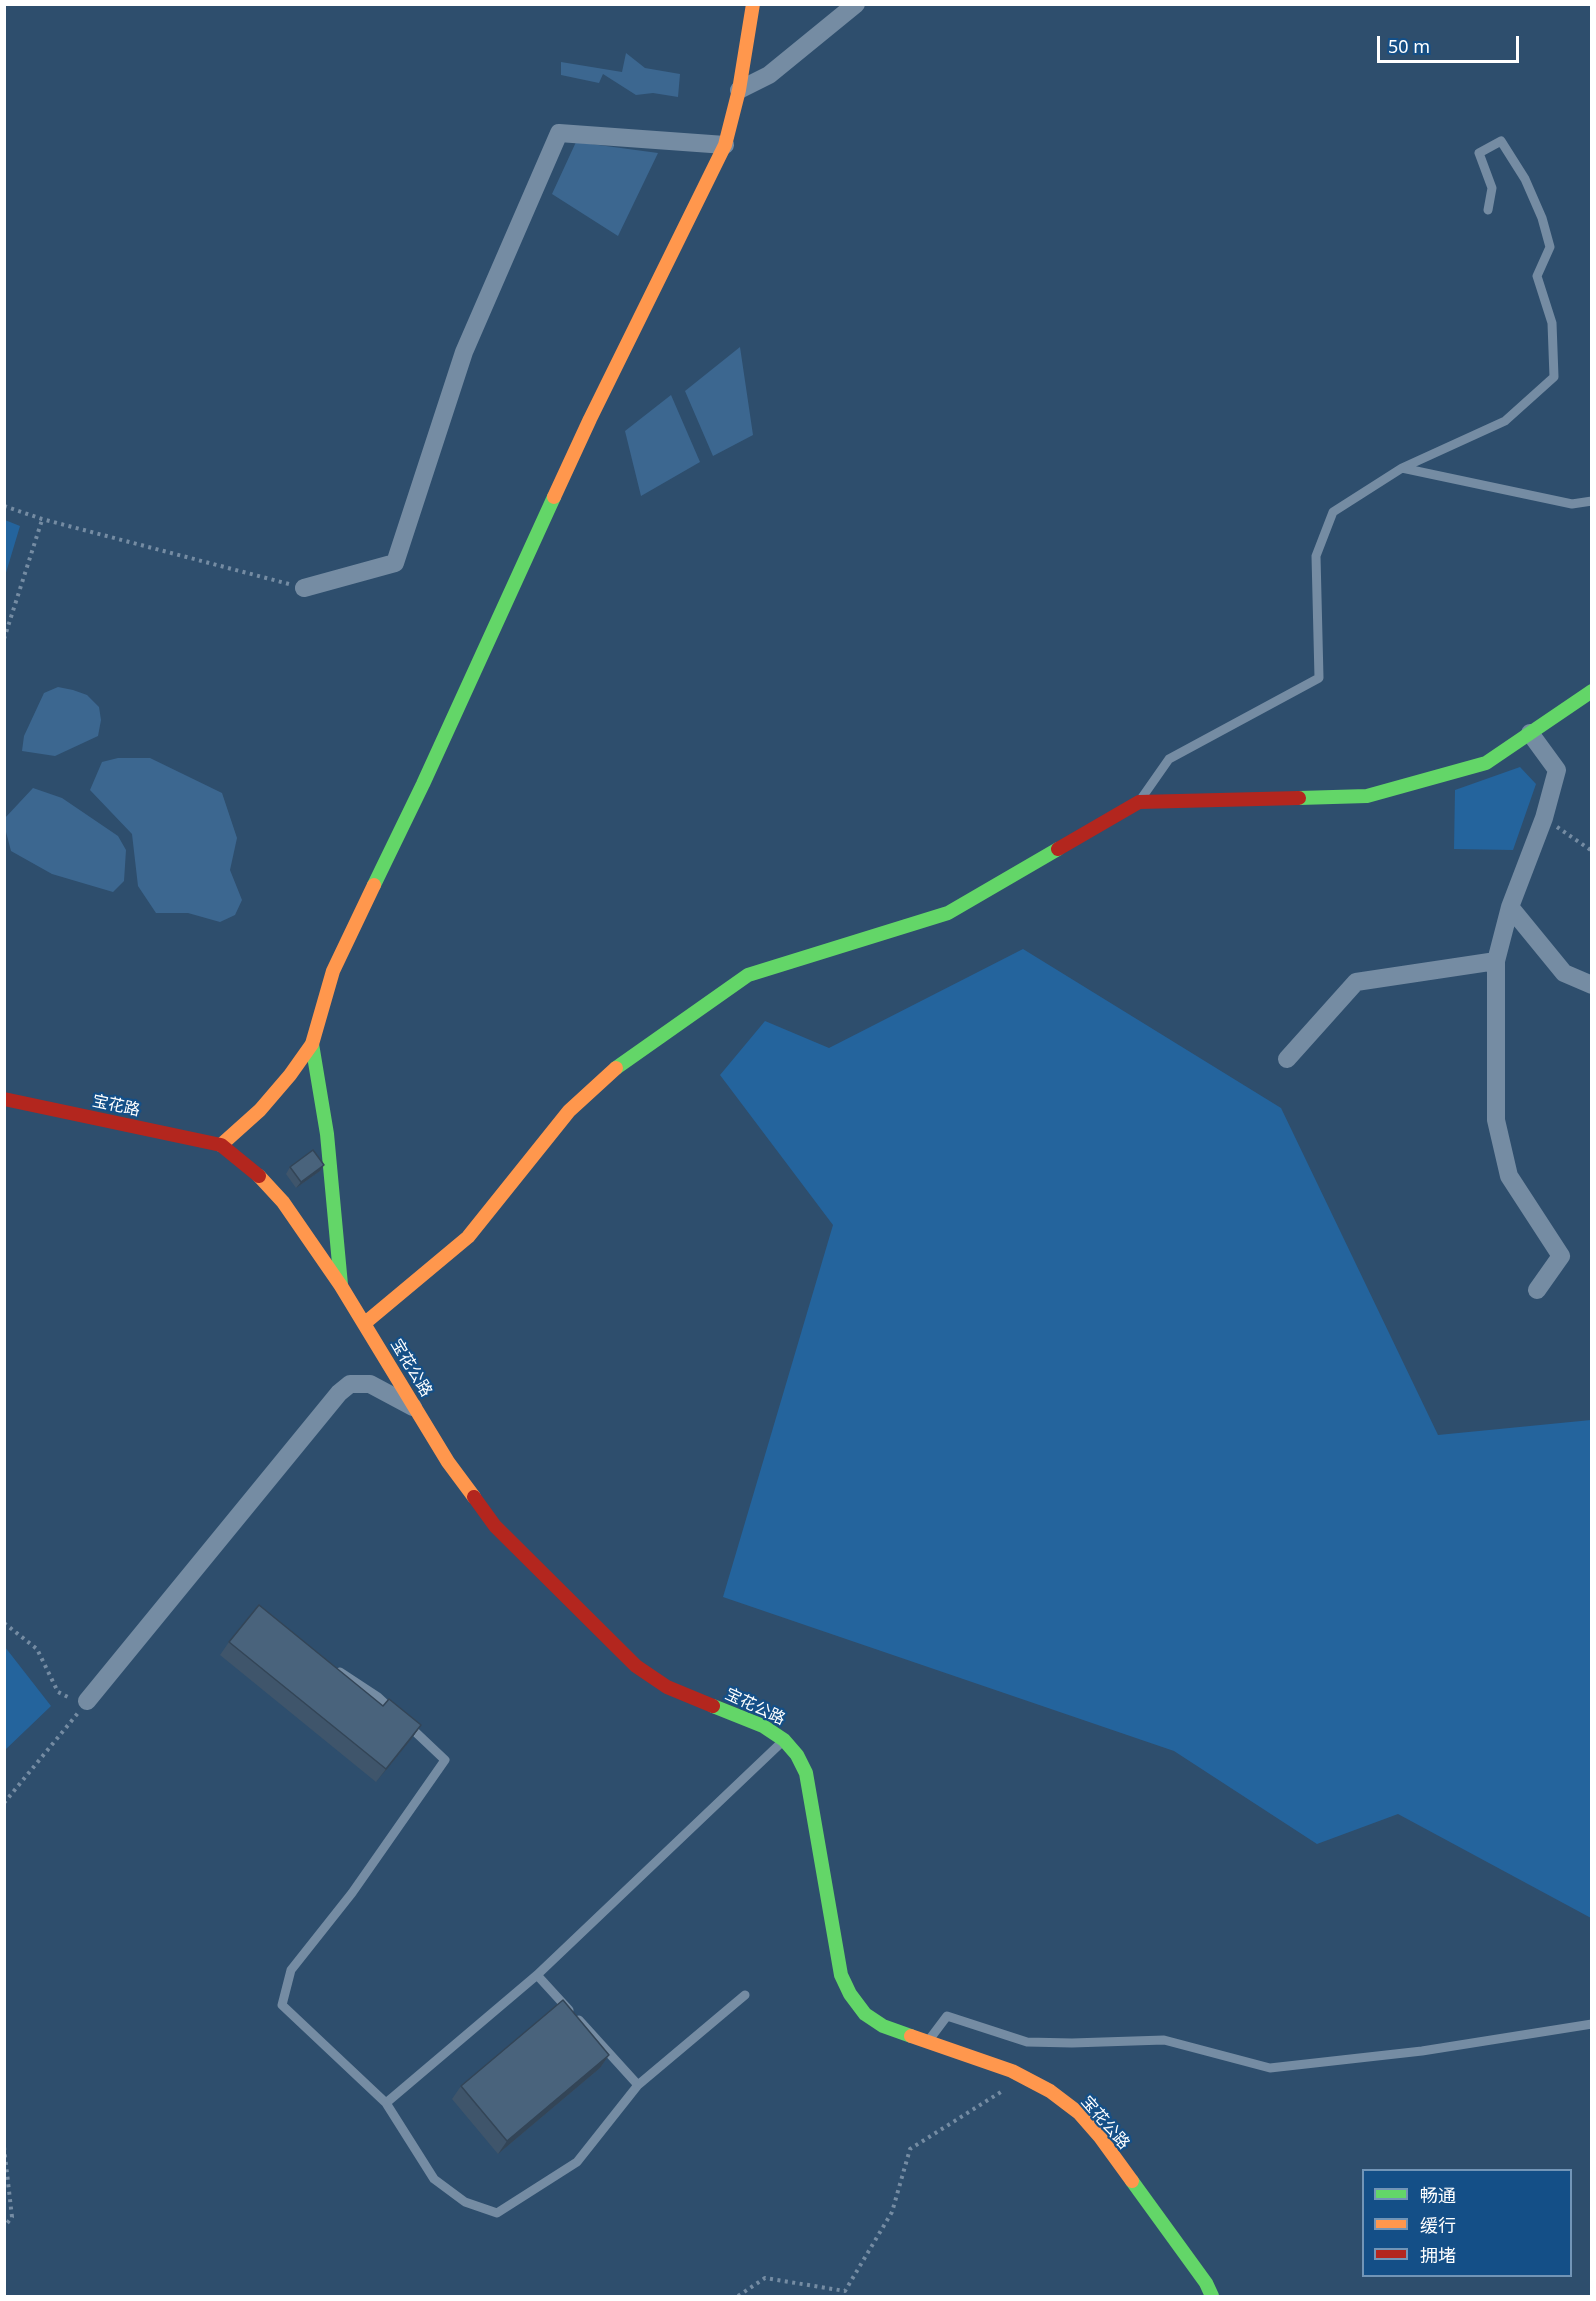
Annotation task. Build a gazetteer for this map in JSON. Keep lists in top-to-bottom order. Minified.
{"streets":{"street":["宝花路","宝花公路"]},"crossings":[["宝花路","宝花公路"]],"legend":["畅通","缓行","拥堵"],"scale_bar":"50 m"}
